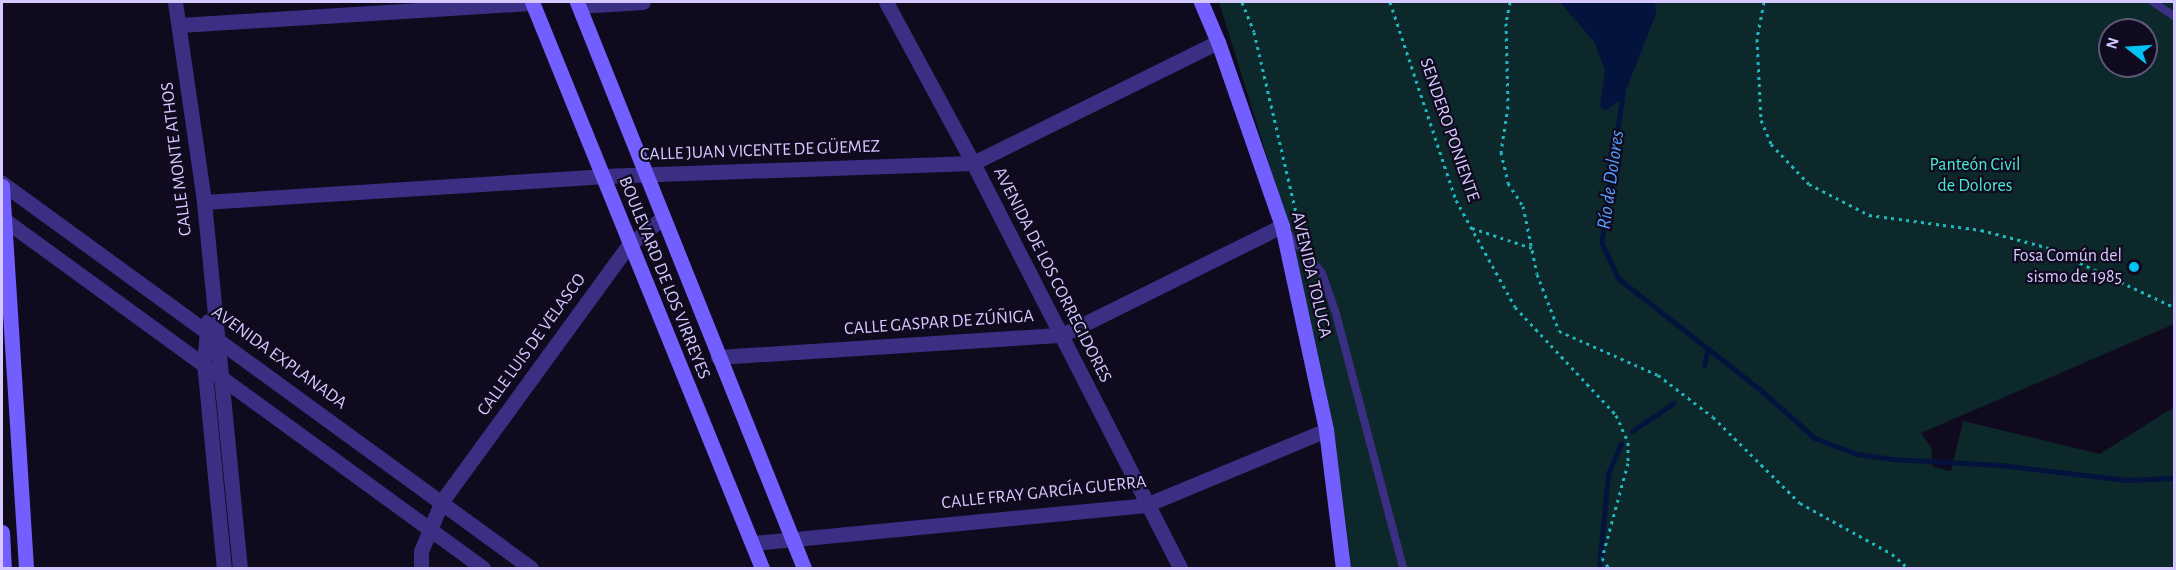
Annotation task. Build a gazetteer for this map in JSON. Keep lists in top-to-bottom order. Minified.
{"streets":{"street":["CALLE JUAN VICENTE DE GÜEMEZ","CALLE MONTE ATHOS","AVENIDA DE LOS CORREGIDORES","AVENIDA TOLUCA","BOULEVARD DE LOS VIRREYES","CALLE GASPAR DE ZÚÑIGA","CALLE LUIS DE VELASCO","AVENIDA EXPLANADA","CALLE FRAY GARCÍA GUERRA"],"path":["SENDERO PONIENTE"]},"crossings":[["CALLE JUAN VICENTE DE GÜEMEZ","CALLE MONTE ATHOS"],["CALLE JUAN VICENTE DE GÜEMEZ","AVENIDA DE LOS CORREGIDORES"],["CALLE JUAN VICENTE DE GÜEMEZ","AVENIDA TOLUCA"],["CALLE JUAN VICENTE DE GÜEMEZ","BOULEVARD DE LOS VIRREYES"],["CALLE MONTE ATHOS","AVENIDA EXPLANADA"],["AVENIDA DE LOS CORREGIDORES","CALLE GASPAR DE ZÚÑIGA"],["AVENIDA DE LOS CORREGIDORES","CALLE FRAY GARCÍA GUERRA"],["AVENIDA TOLUCA","CALLE GASPAR DE ZÚÑIGA"],["AVENIDA TOLUCA","CALLE FRAY GARCÍA GUERRA"],["BOULEVARD DE LOS VIRREYES","CALLE GASPAR DE ZÚÑIGA"],["BOULEVARD DE LOS VIRREYES","CALLE LUIS DE VELASCO"],["BOULEVARD DE LOS VIRREYES","CALLE FRAY GARCÍA GUERRA"],["CALLE LUIS DE VELASCO","AVENIDA EXPLANADA"]],"water":["Río de Dolores"],"parks":["Panteón Civil de Dolores"],"places":["Fosa Común del sismo de 1985"],"north":"left"}
